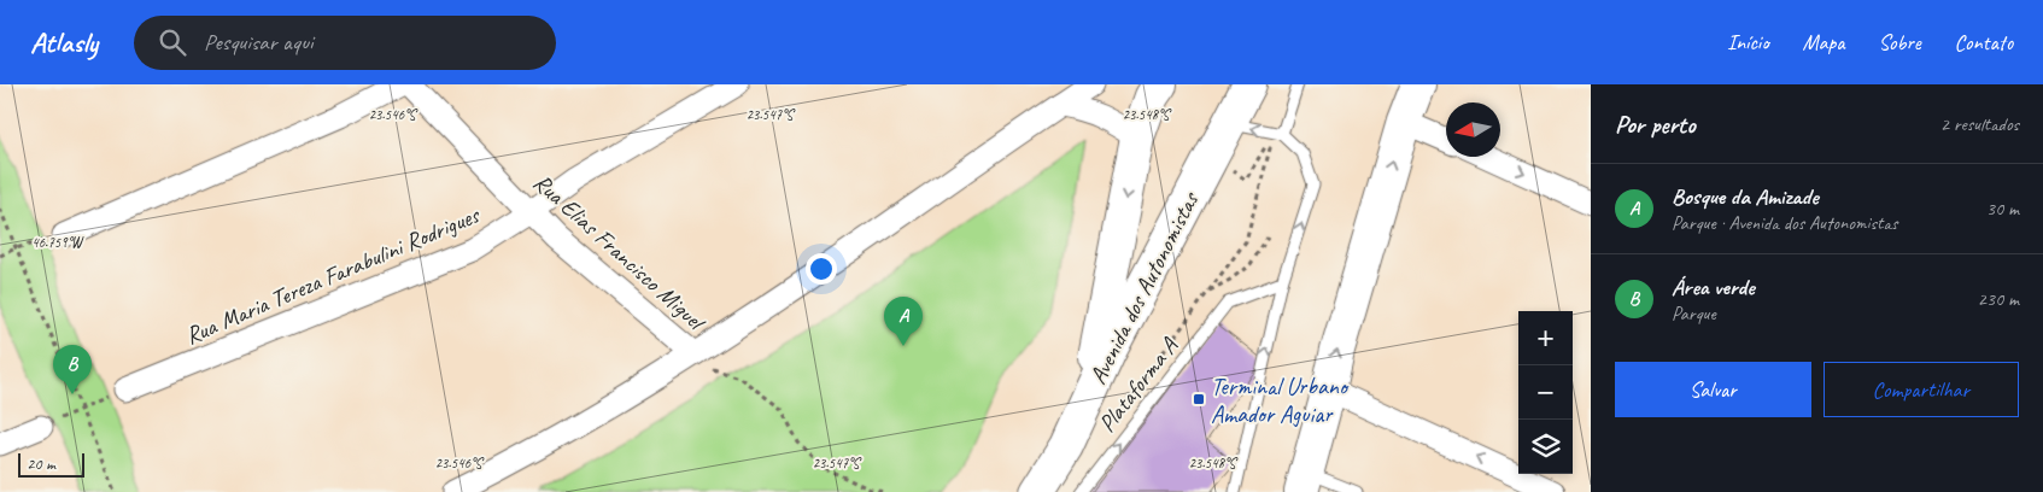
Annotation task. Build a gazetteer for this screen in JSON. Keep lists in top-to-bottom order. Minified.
{"streets":{"main road":["Avenida dos Autonomistas"],"street":["Rua Elias Francisco Miguel","Rua Maria Tereza Farabulini Rodrigues"],"lane":["Plataforma A"]},"crossings":[["Rua Elias Francisco Miguel","Rua Maria Tereza Farabulini Rodrigues"]],"one_way":["Plataforma A"],"places":{"transit":["Terminal Urbano Amador Aguiar"]},"scale_bar":"20 m","north":"left","page":{"header":"Atlasly","search":"Pesquisar aqui","nav":["Início","Mapa","Sobre","Contato"],"heading":["Por perto","2 resultados"],"list":[{"mark":"A","name":"Bosque da Amizade","note":"Parque · Avenida dos Autonomistas","value":"30 m"},{"mark":"B","name":"Área verde","note":"Parque","value":"230 m"}],"pins":["A","B"],"map_buttons":["+","−"],"buttons":["Salvar","Compartilhar"],"scale":"20 m"},"coordinates":["23.546°S","23.547°S","23.548°S","46.759°W"]}
